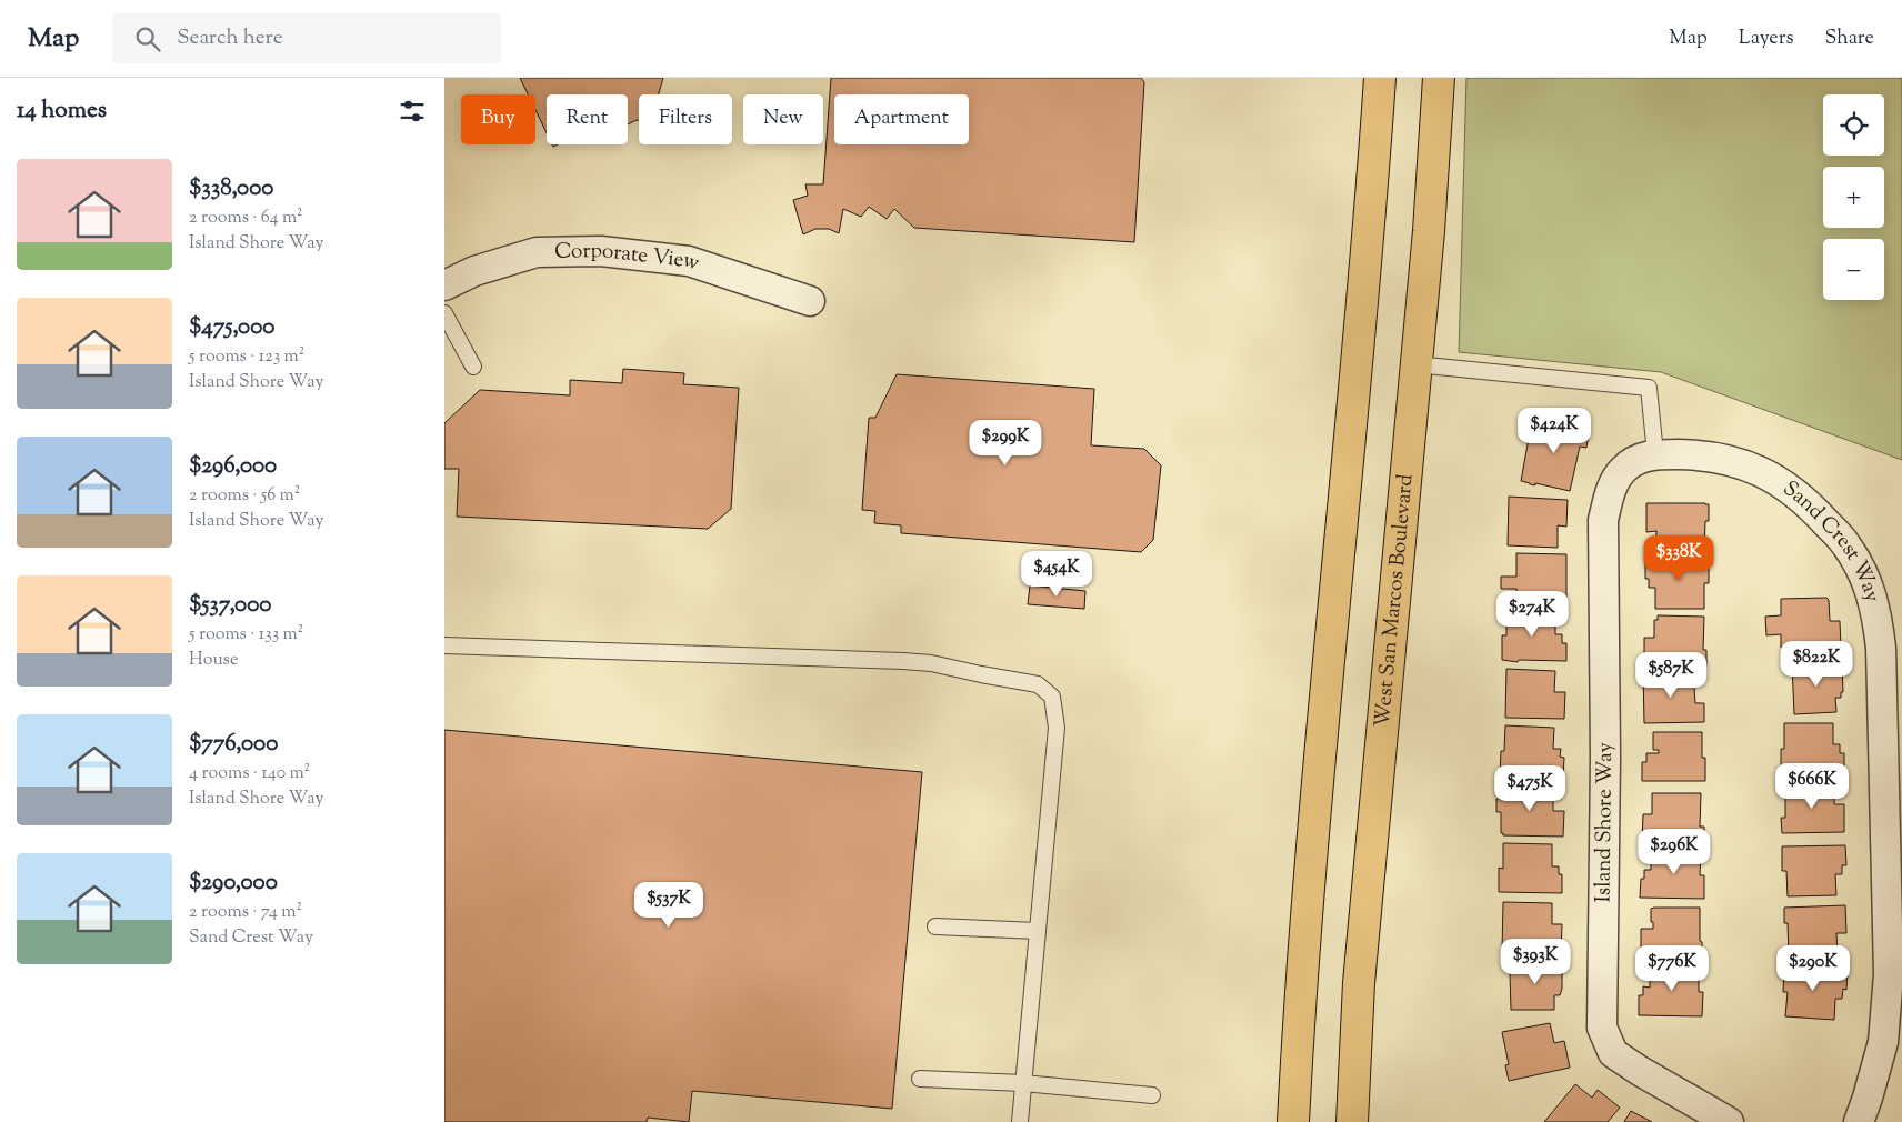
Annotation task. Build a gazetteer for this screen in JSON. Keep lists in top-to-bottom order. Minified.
{"streets":{"main road":["West San Marcos Boulevard"],"street":["Corporate View","Sand Crest Way","Island Shore Way"]},"crossings":[["Sand Crest Way","Island Shore Way"]],"page":{"header":"Map","search":"Search here","nav":["Map","Layers","Share"],"heading":"14 homes","map_buttons":["+","−"],"chip":["Buy","Rent","Filters","New","Apartment"],"list":[{"name":"$338,000","note":"2 rooms · 64 m² · Island Shore Way"},{"name":"$475,000","note":"5 rooms · 123 m² · Island Shore Way"},{"name":"$296,000","note":"2 rooms · 56 m² · Island Shore Way"},{"name":"$537,000","note":"5 rooms · 133 m² · House"},{"name":"$776,000","note":"4 rooms · 140 m² · Island Shore Way"},{"name":"$290,000","note":"2 rooms · 74 m² · Sand Crest Way"}],"price":["$424K","$299K","$338K","$454K","$274K","$822K","$587K","$666K","$475K","$296K","$537K","$393K","$776K","$290K"]}}
